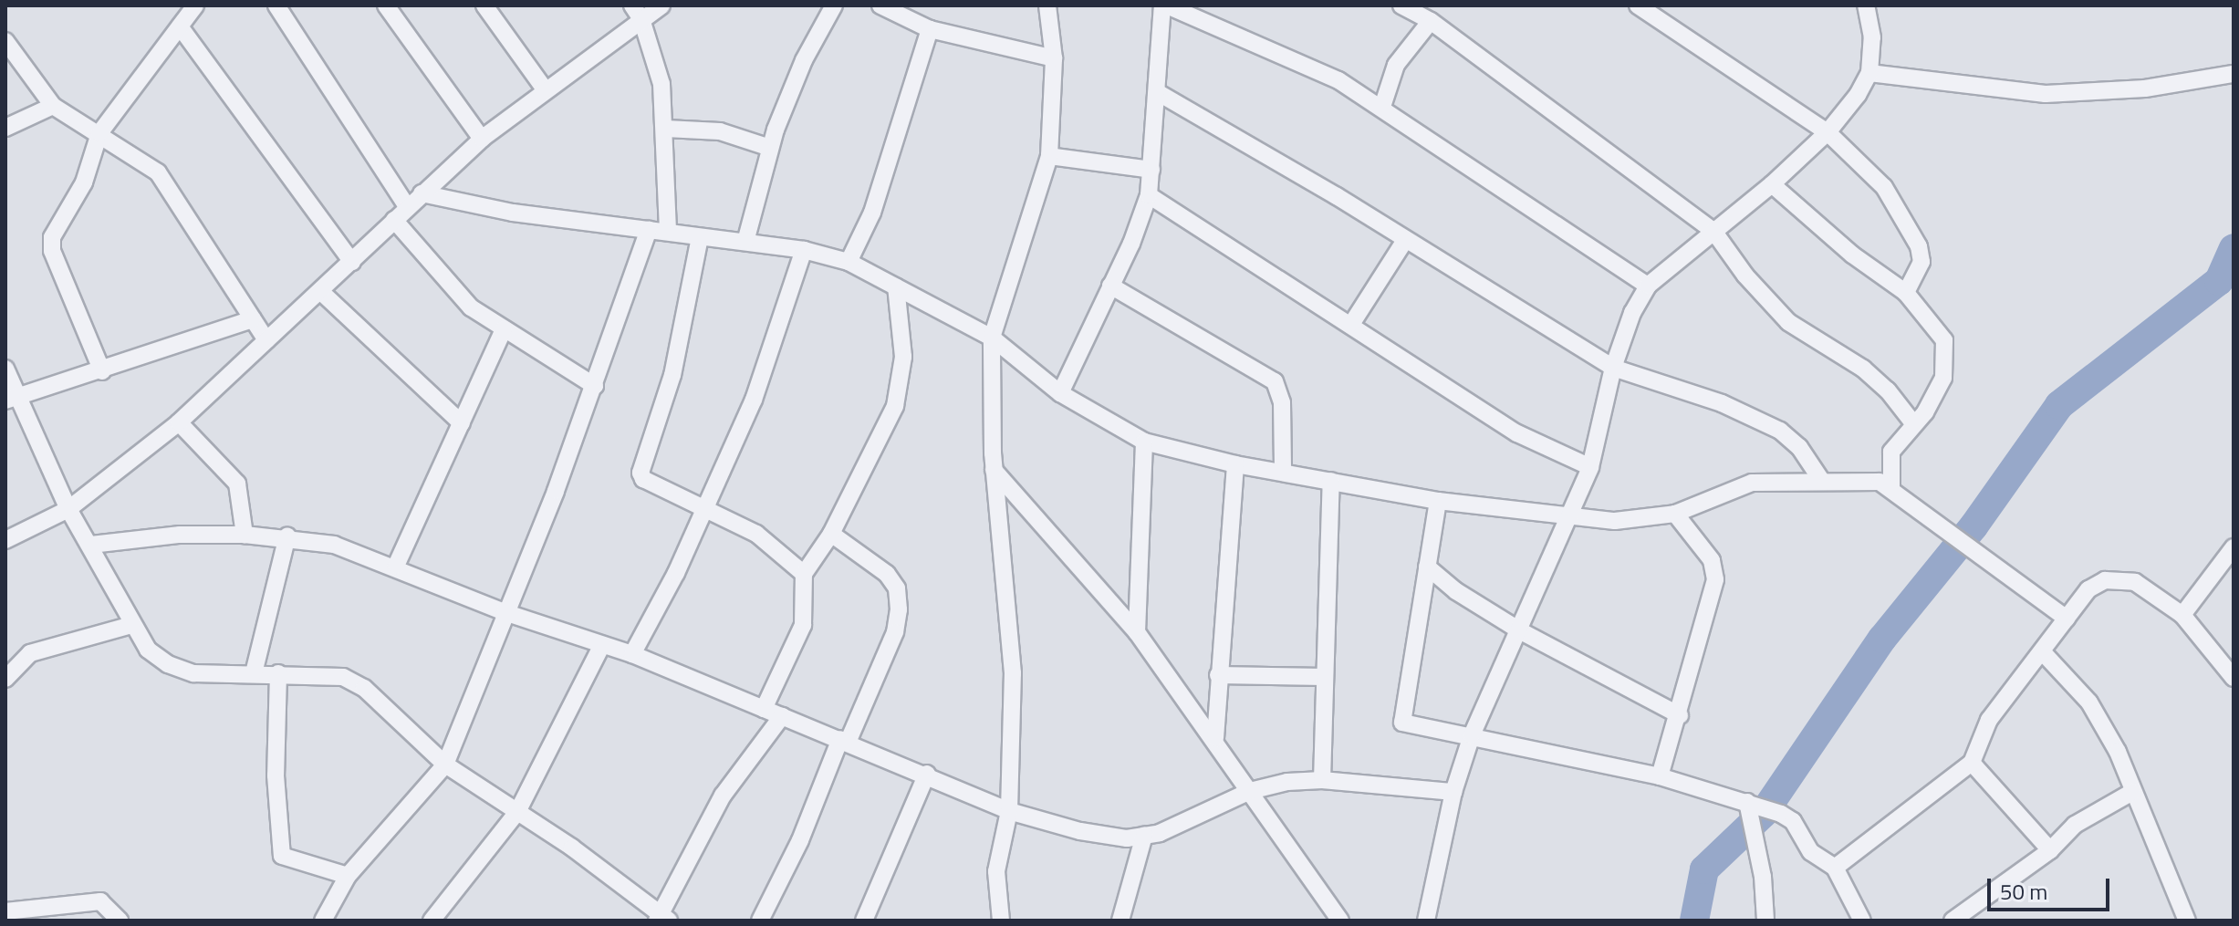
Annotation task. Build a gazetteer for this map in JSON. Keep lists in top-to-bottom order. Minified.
{"scale_bar":"50 m"}
